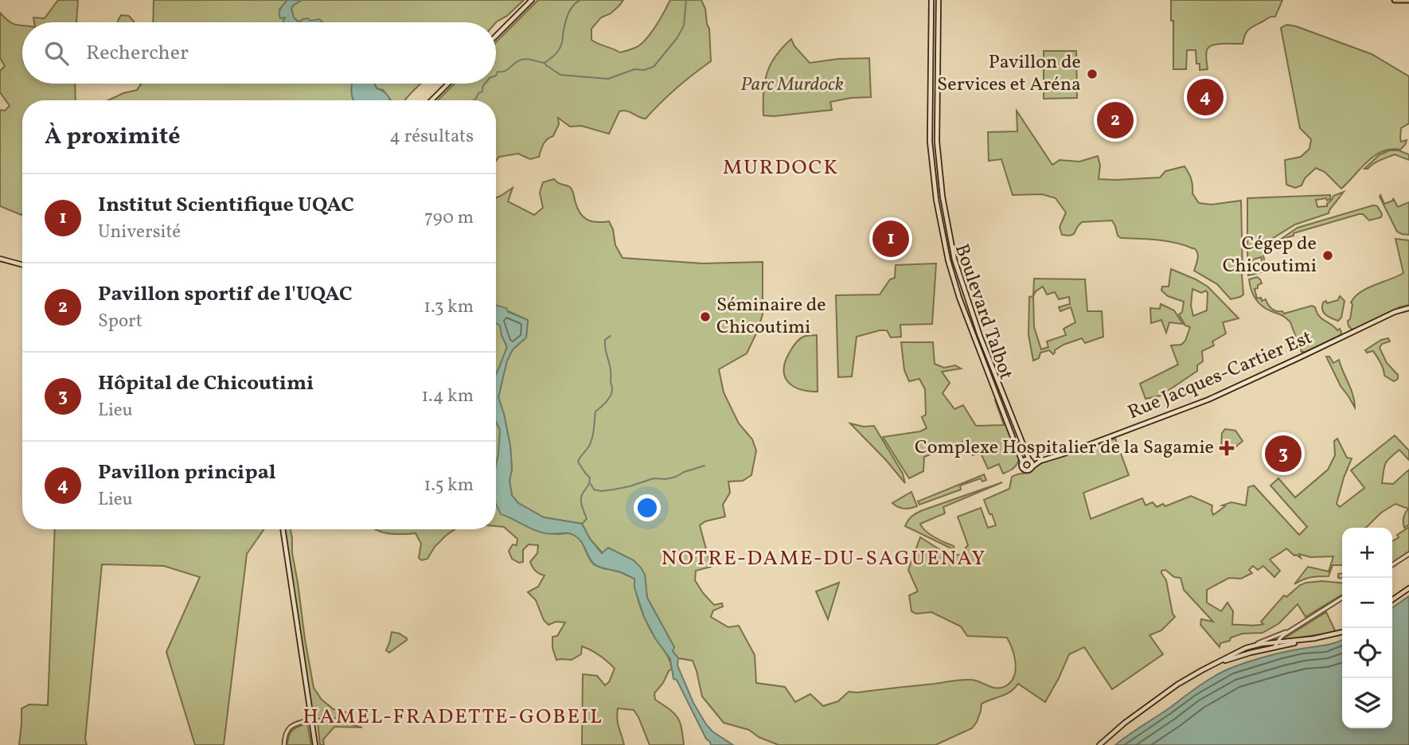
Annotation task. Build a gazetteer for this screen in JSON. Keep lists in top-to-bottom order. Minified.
{"streets":{"main road":["Boulevard Talbot","Rue Jacques-Cartier Est"]},"crossings":[["Boulevard Talbot","Rue Jacques-Cartier Est"]],"districts":["MURDOCK","NOTRE-DAME-DU-SAGUENAY","HAMEL-FRADETTE-GOBEIL"],"parks":["Parc Murdock"],"places":{"other":["Pavillon de Services et Aréna","Cégep de Chicoutimi","Séminaire de Chicoutimi"],"health":["Complexe Hospitalier de la Sagamie"]},"page":{"search":"Rechercher","pins":["4","2","1","3"],"heading":["À proximité","4 résultats"],"list":[{"mark":"1","name":"Institut Scientifique UQAC","note":"Université","value":"790 m"},{"mark":"2","name":"Pavillon sportif de l'UQAC","note":"Sport","value":"1.3 km"},{"mark":"3","name":"Hôpital de Chicoutimi","note":"Lieu","value":"1.4 km"},{"mark":"4","name":"Pavillon principal","note":"Lieu","value":"1.5 km"}],"map_buttons":["+","−"]}}
